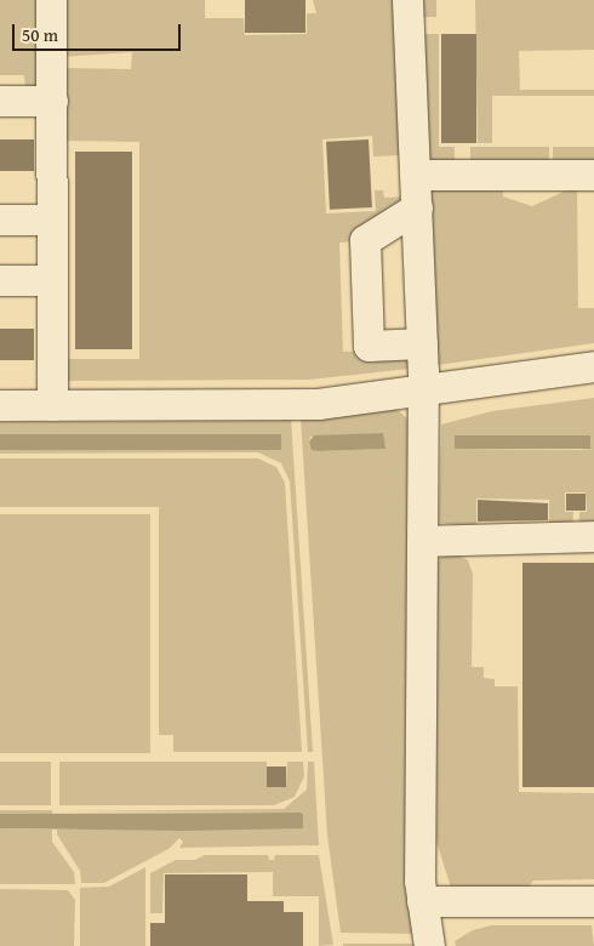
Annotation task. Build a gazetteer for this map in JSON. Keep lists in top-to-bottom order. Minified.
{"scale_bar":"50 m"}
